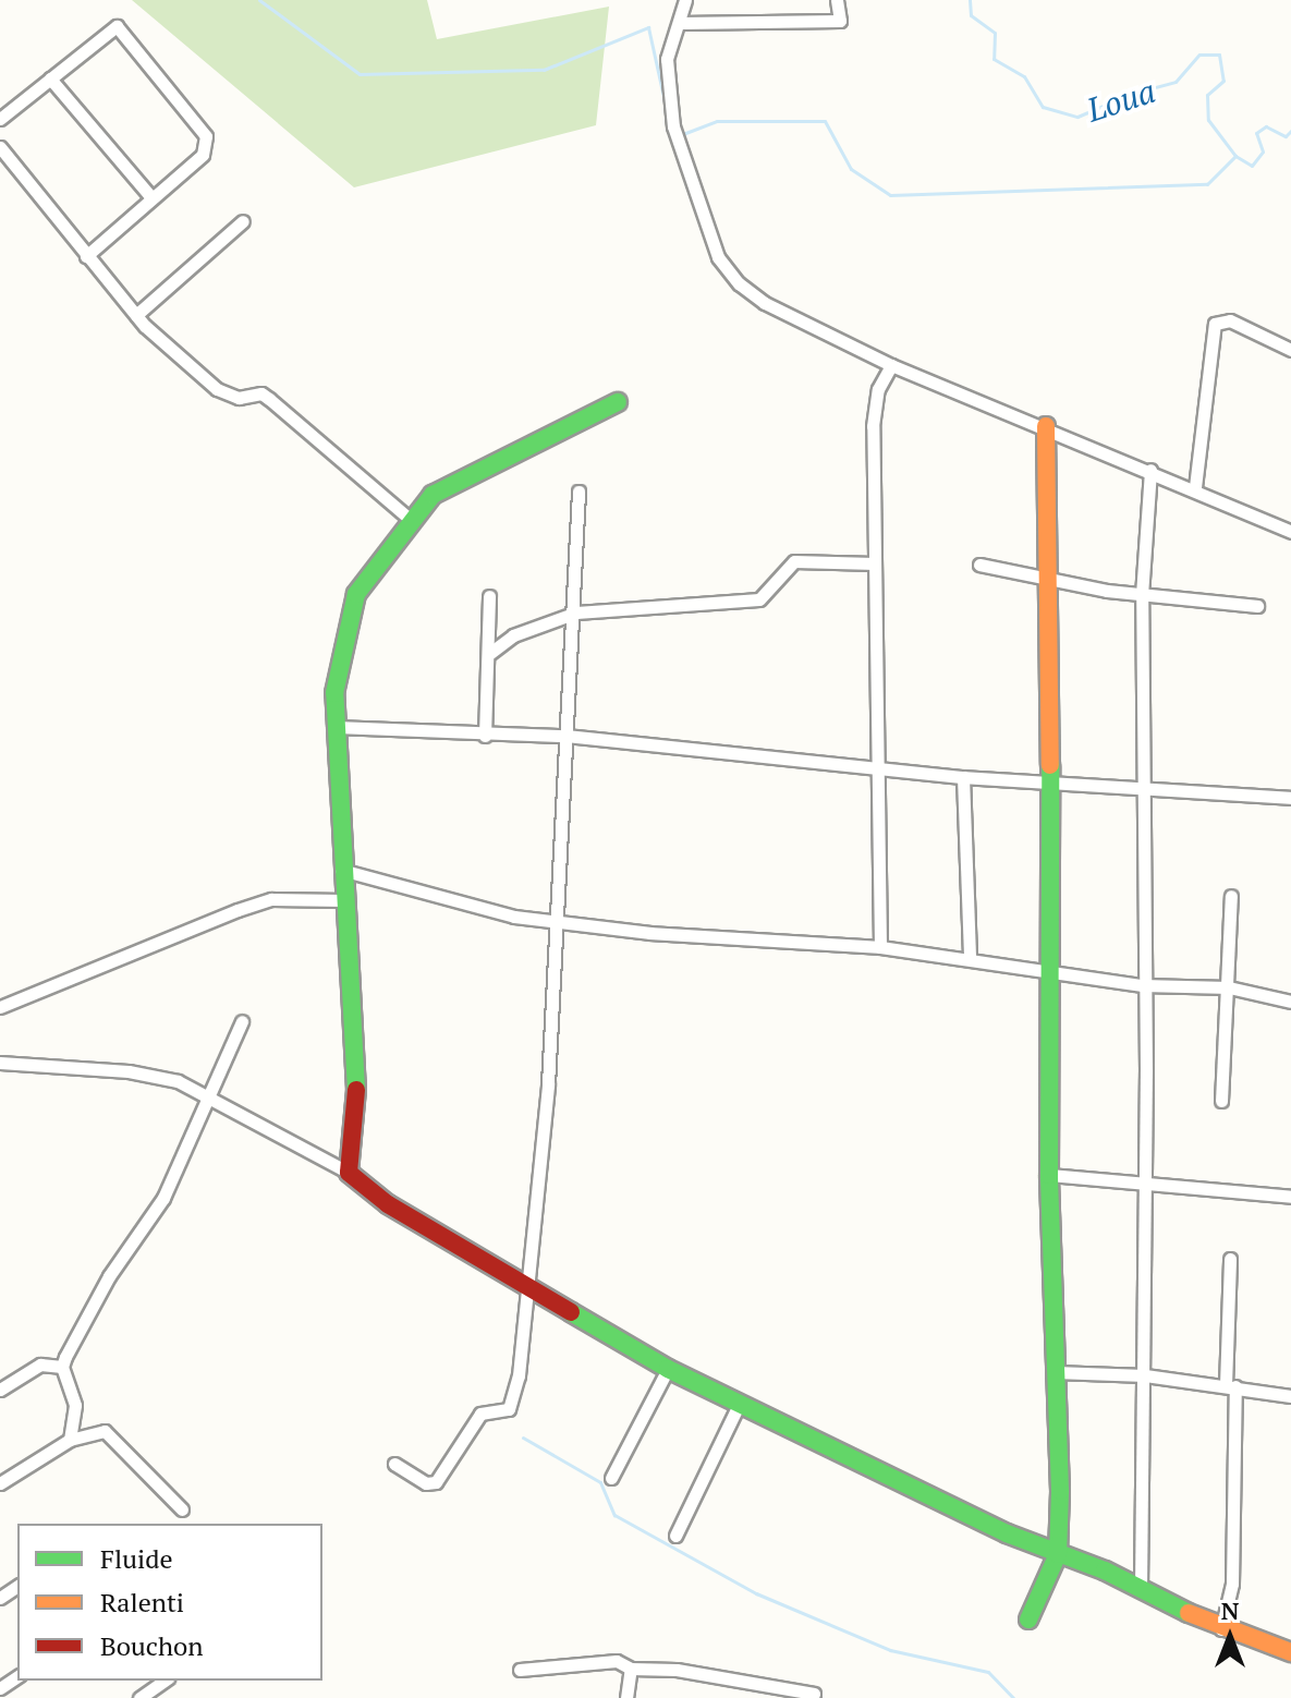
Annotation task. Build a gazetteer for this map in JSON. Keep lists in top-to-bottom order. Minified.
{"water":["Loua"],"legend":["Fluide","Ralenti","Bouchon"],"north":"top"}
